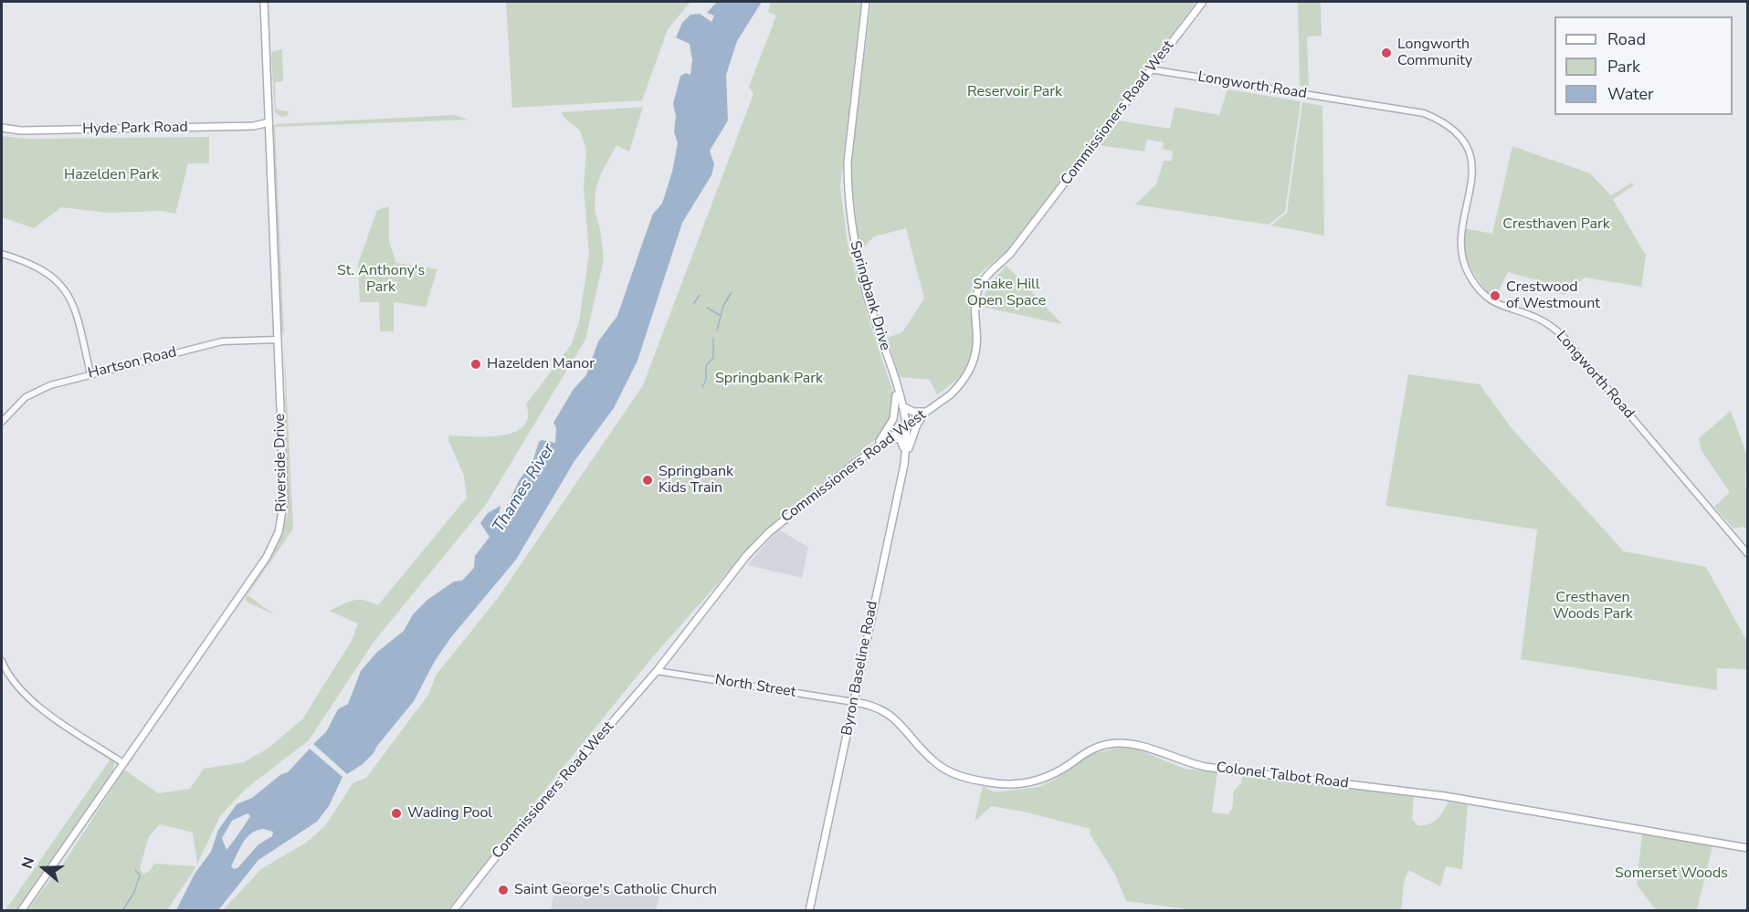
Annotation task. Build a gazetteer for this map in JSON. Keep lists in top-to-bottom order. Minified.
{"streets":{"main road":["Commissioners Road West","Hyde Park Road","Springbank Drive","Riverside Drive","Byron Baseline Road","Colonel Talbot Road"],"street":["Longworth Road","Hartson Road","North Street"]},"crossings":[["Longworth Road","Commissioners Road West"],["Commissioners Road West","Springbank Drive"],["Commissioners Road West","Byron Baseline Road"],["Commissioners Road West","North Street"],["Hyde Park Road","Riverside Drive"],["Springbank Drive","Byron Baseline Road"],["Hartson Road","Riverside Drive"],["Byron Baseline Road","North Street"],["Byron Baseline Road","Colonel Talbot Road"],["North Street","Colonel Talbot Road"]],"water":["Thames River"],"parks":["Reservoir Park","Hazelden Park","Cresthaven Park","St. Anthony's Park","Snake Hill Open Space","Springbank Park","Cresthaven Woods Park","Somerset Woods"],"places":["Longworth Community","Crestwood of Westmount","Hazelden Manor","Springbank Kids Train","Wading Pool","Saint George's Catholic Church"],"legend":["Road","Park","Water"],"north":"left"}
